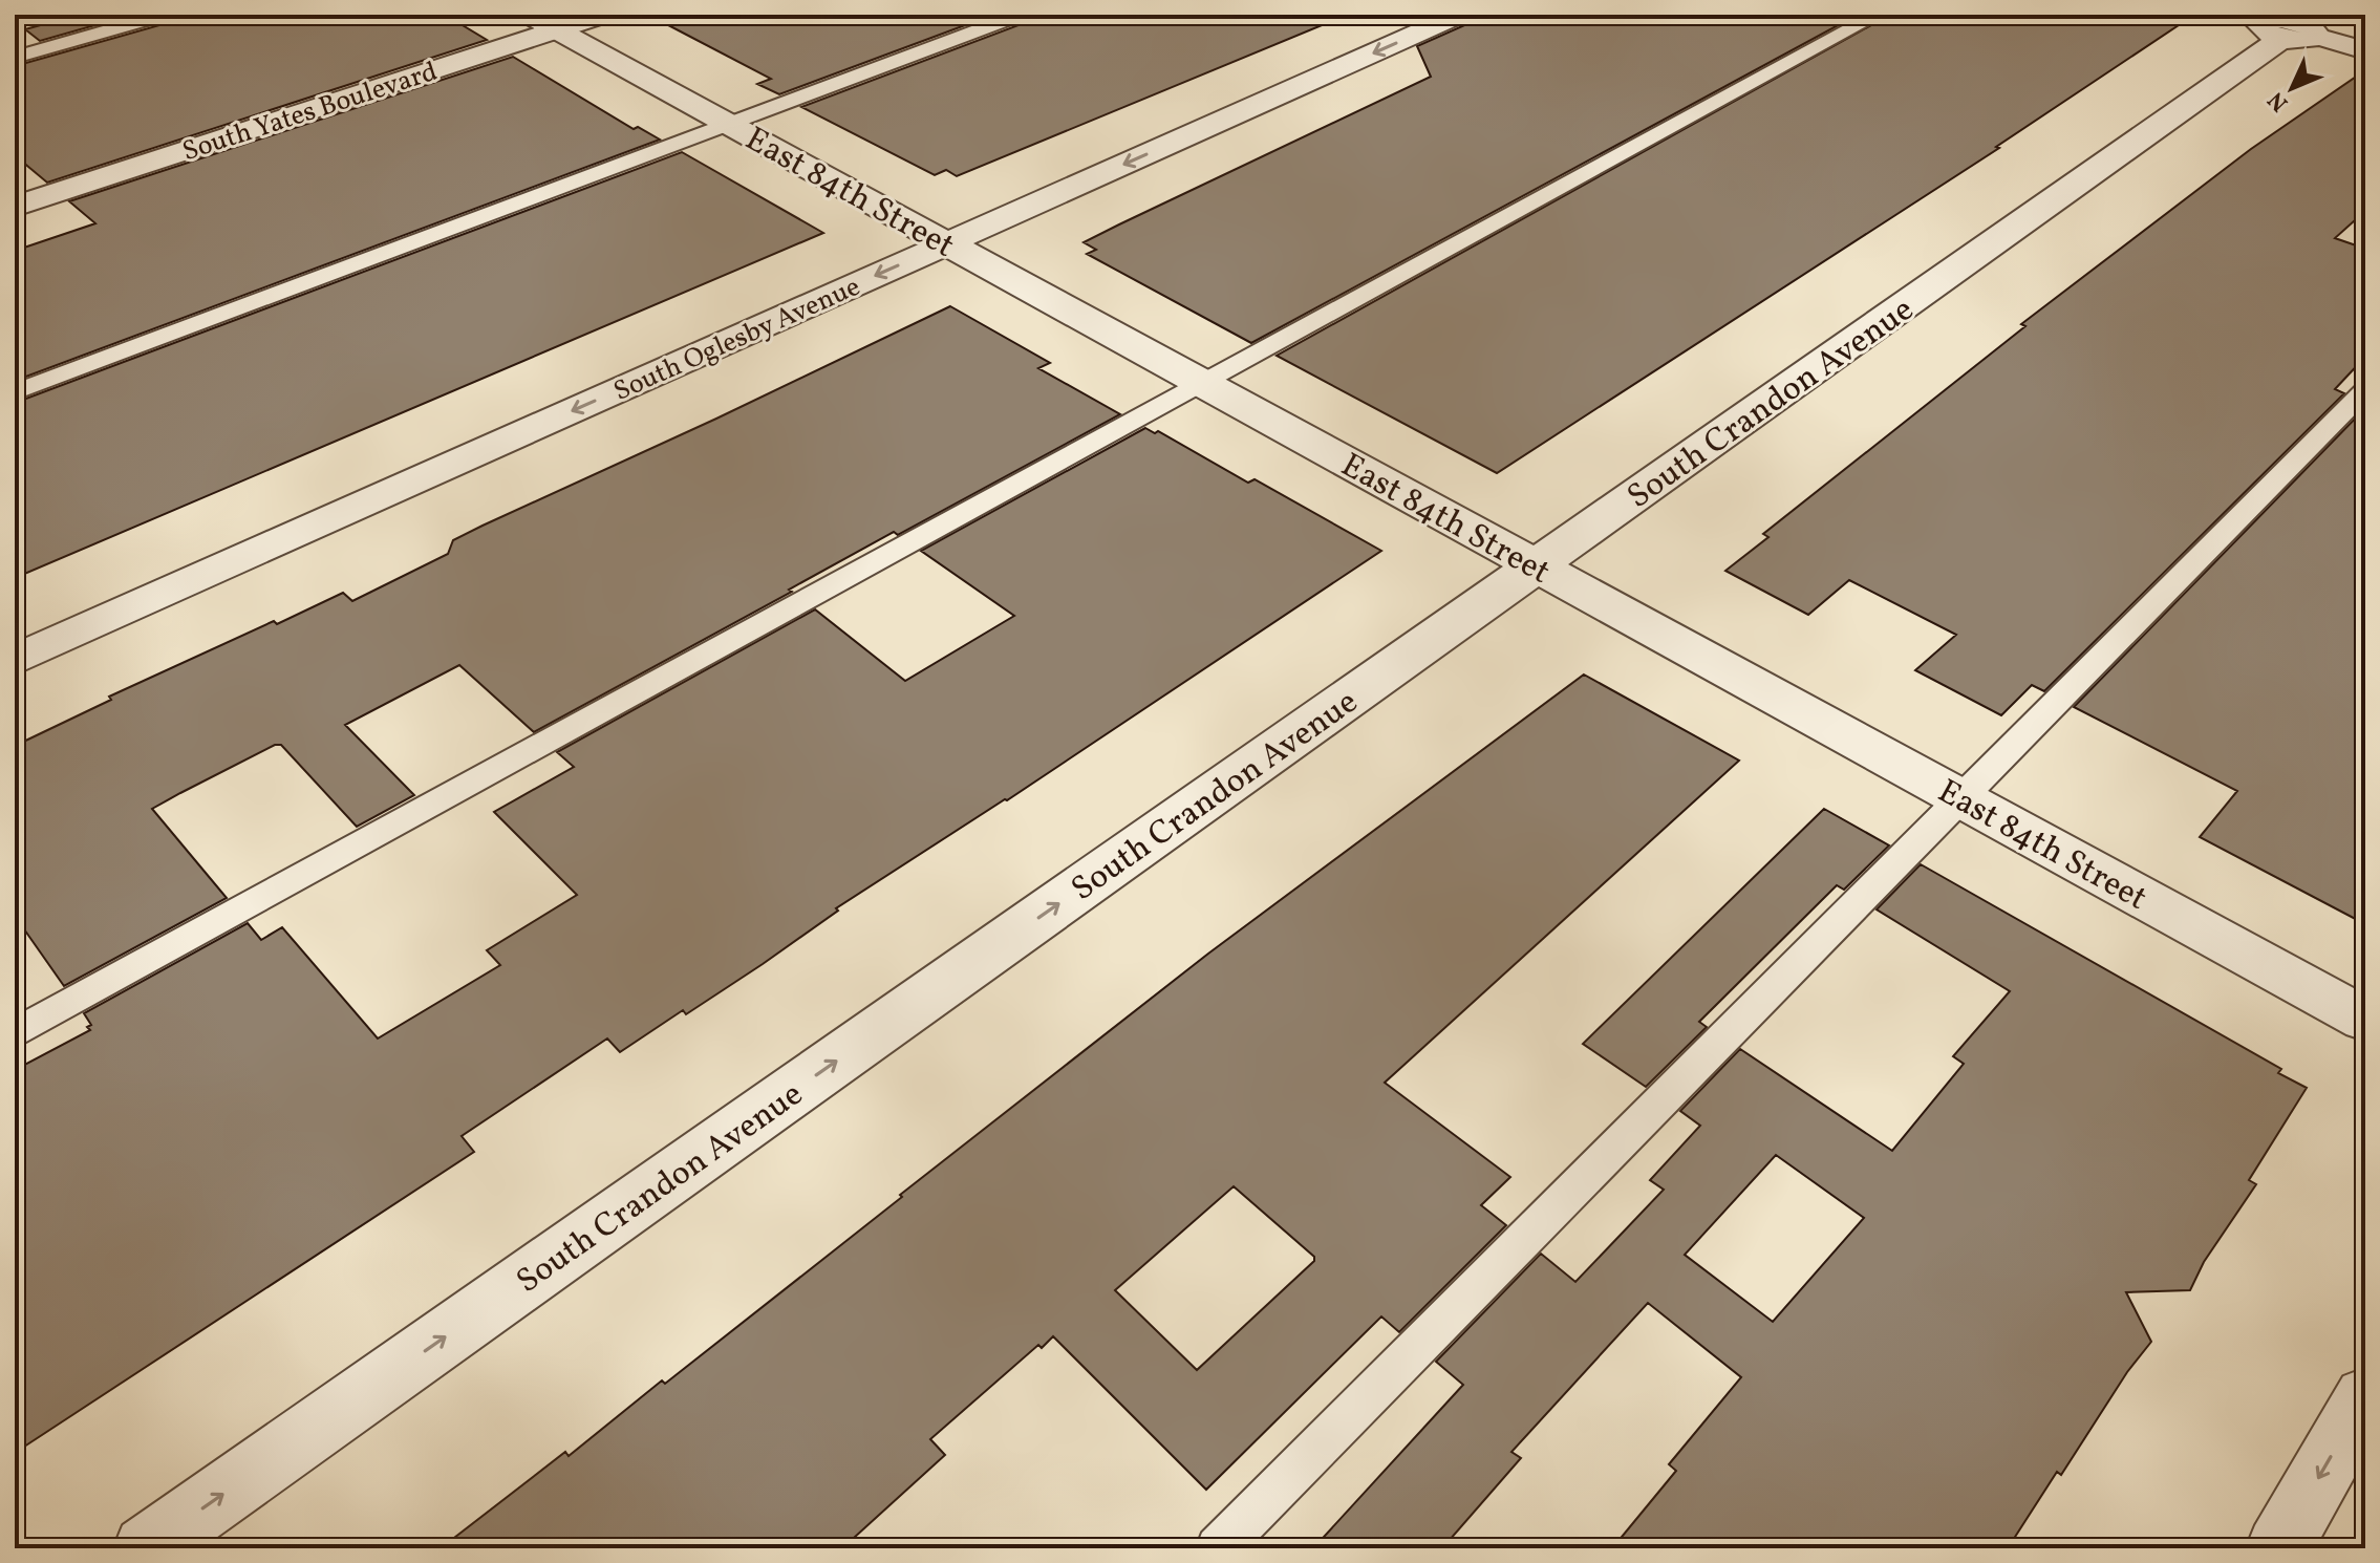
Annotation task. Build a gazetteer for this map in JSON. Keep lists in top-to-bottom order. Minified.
{"streets":{"street":["South Yates Boulevard","East 84th Street","South Oglesby Avenue","South Crandon Avenue"]},"crossings":[["South Yates Boulevard","East 84th Street"],["East 84th Street","South Oglesby Avenue"],["East 84th Street","South Crandon Avenue"]],"one_way":["South Oglesby Avenue","South Crandon Avenue"],"north":"bottom left"}
